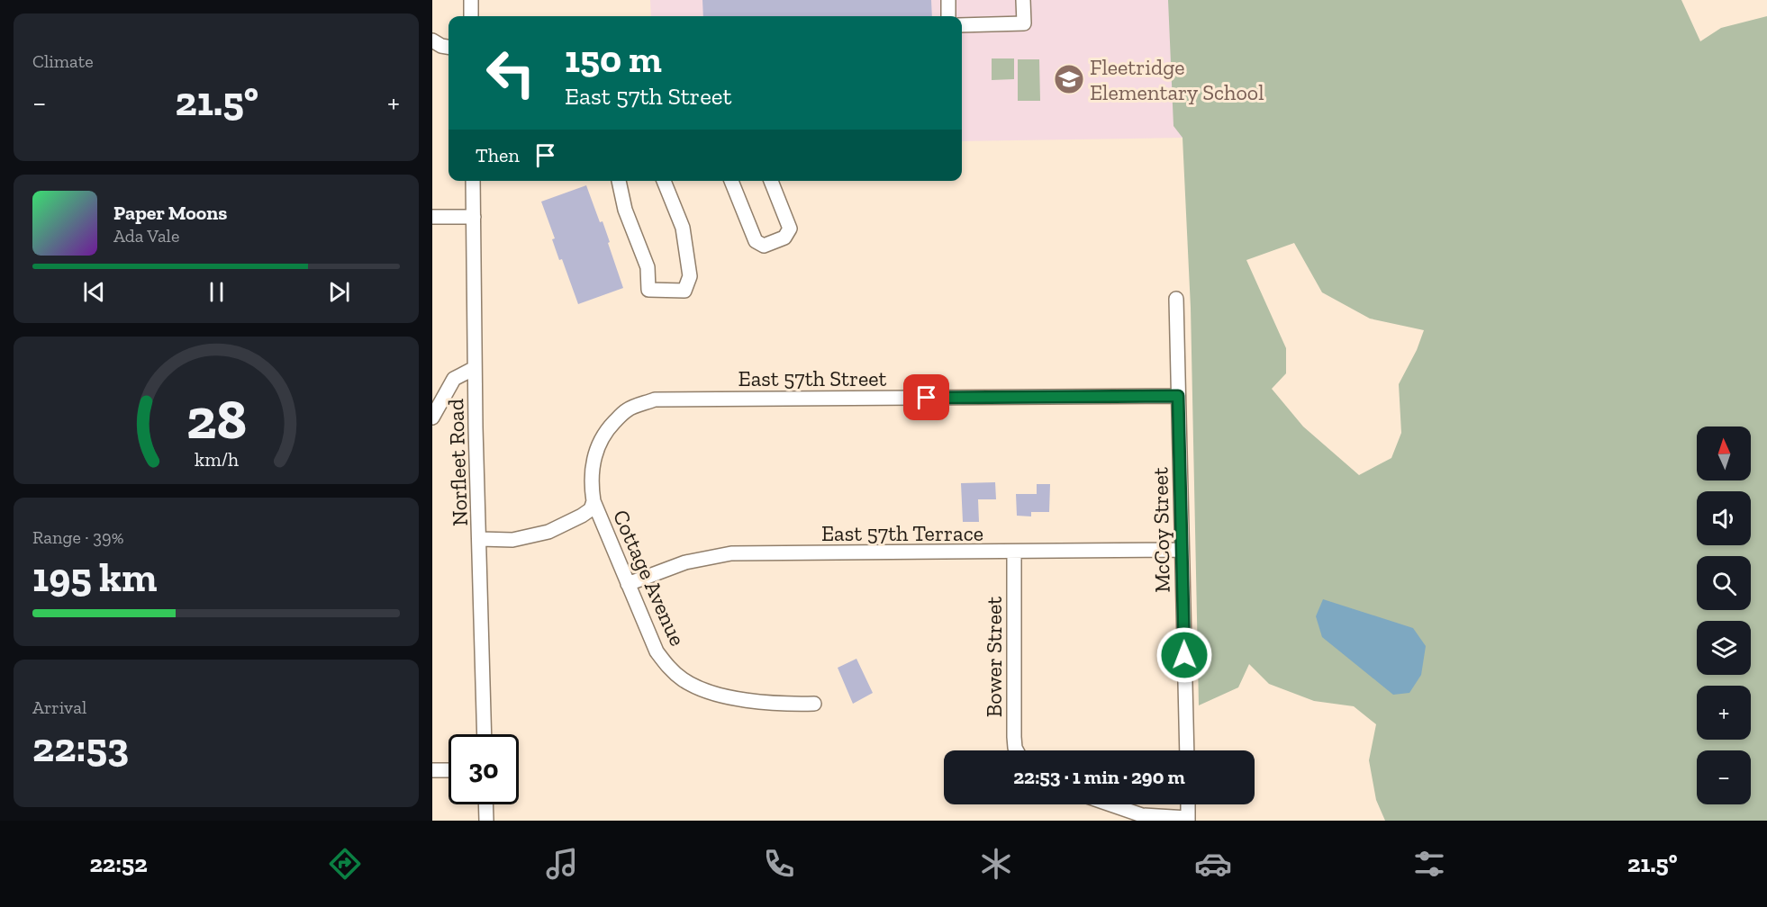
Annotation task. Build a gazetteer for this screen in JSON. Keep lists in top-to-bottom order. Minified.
{"streets":{"street":["East 57th Street","Norfleet Road","McCoy Street","East 57th Terrace","Cottage Avenue","Bower Street"]},"crossings":[["East 57th Street","McCoy Street"],["East 57th Street","Cottage Avenue"],["McCoy Street","East 57th Terrace"],["East 57th Terrace","Cottage Avenue"],["East 57th Terrace","Bower Street"]],"places":{"school or university":["Fleetridge Elementary School"]},"north":"top","page":{"tile":["Climate",["Range · 39%","195 km"],["Arrival","22:53"]],"turn":["150 m","East 57th Street"],"heat":["−","21.5°","+"],"then":"Then","song":["Paper Moons","Ada Vale"],"map_buttons":["+","−"],"limit":"30","trip":"22:53 · 1 min · 290 m","tabs":["22:52","21.5°"],"gauge":["28","km/h"]}}
